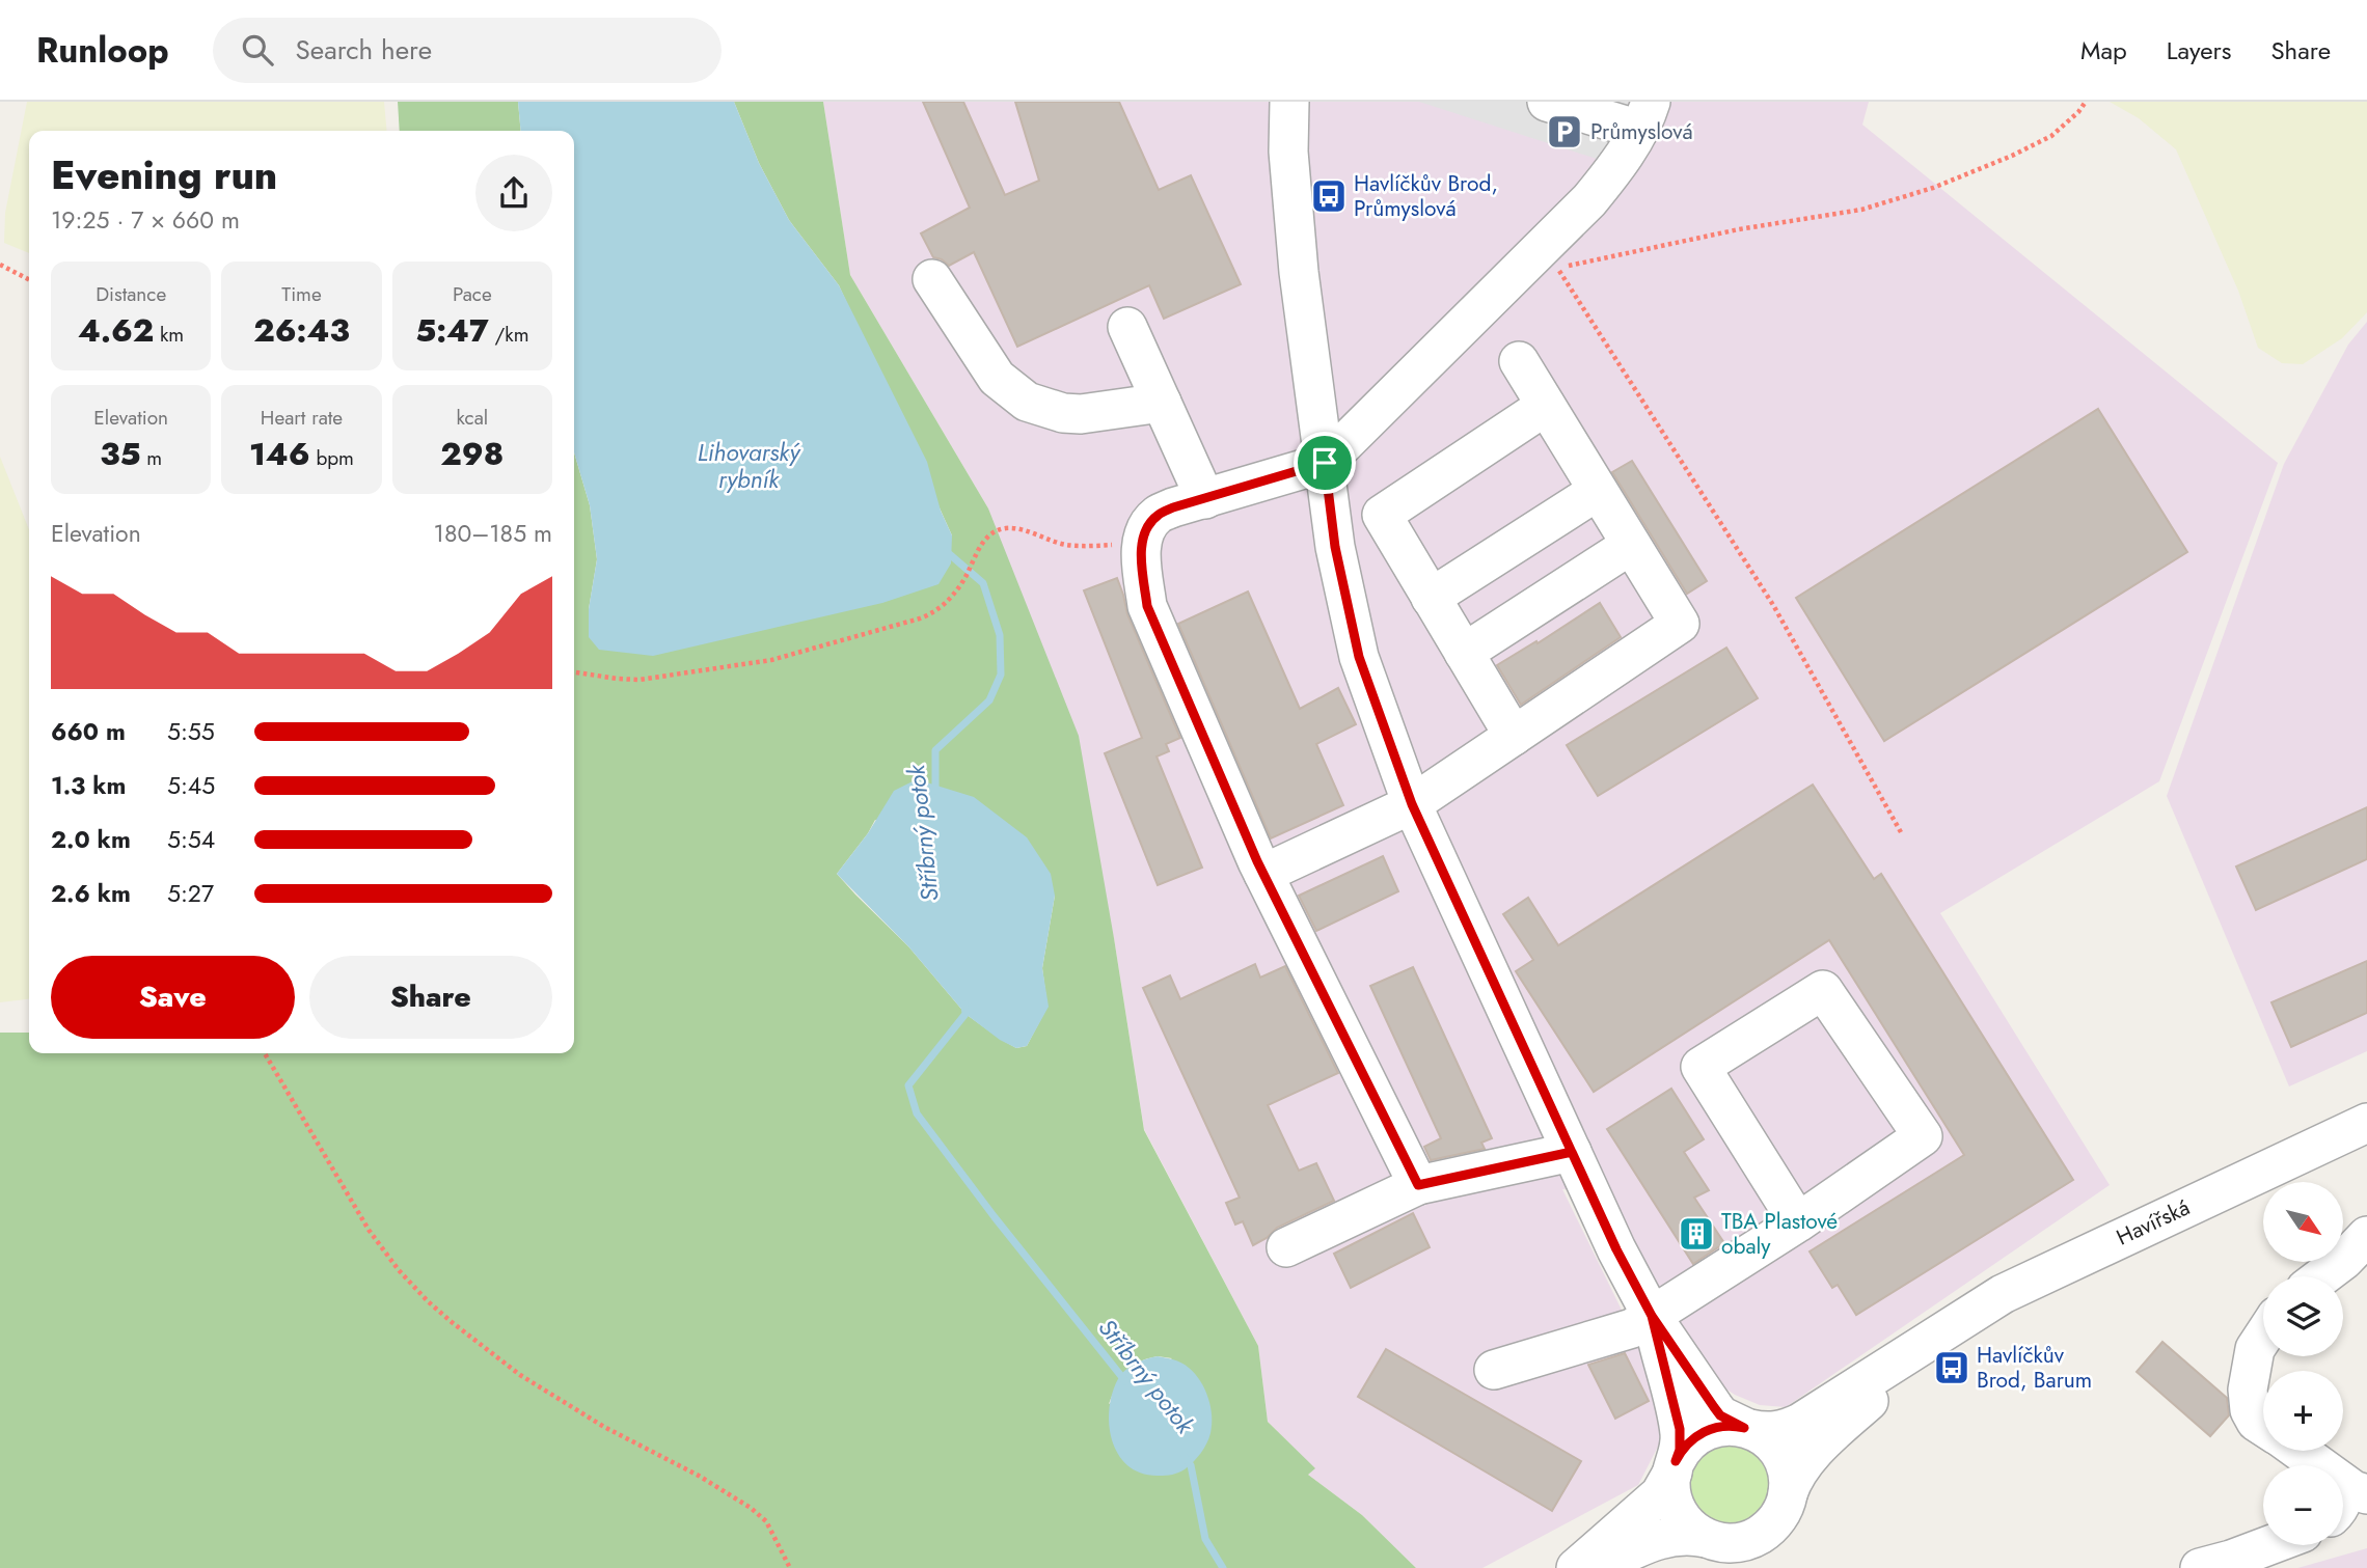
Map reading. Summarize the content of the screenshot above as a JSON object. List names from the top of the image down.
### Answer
{
  "streets": {
    "street": ["Havířská"]
  },
  "water": ["Lihovarský rybník", "Stříbrný potok"],
  "places": {
    "parking": ["Průmyslová"],
    "bus stop": ["Havlíčkův Brod, Průmyslová", "Havlíčkův Brod, Barum"],
    "building": ["TBA Plastové obaly"]
  },
  "north": "bottom right",
  "page": {
    "header": "Runloop",
    "search": "Search here",
    "nav": ["Map", "Layers", "Share"],
    "heading": ["Evening run", "19:25 · 7 × 660 m"],
    "stats": [
      ["Distance", "4.62 km"],
      ["Time", "26:43"],
      ["Pace", "5:47 /km"],
      ["Elevation", "35 m"],
      ["Heart rate", "146 bpm"],
      ["kcal", "298"]
    ],
    "chart": ["Elevation", "180–185 m"],
    "list": [
      {
        "name": "660 m",
        "note": "5:55"
      },
      {
        "name": "1.3 km",
        "note": "5:45"
      },
      {
        "name": "2.0 km",
        "note": "5:54"
      },
      {
        "name": "2.6 km",
        "note": "5:27"
      }
    ],
    "buttons": ["Save", "Share"],
    "map_buttons": ["+", "−"]
  }
}
